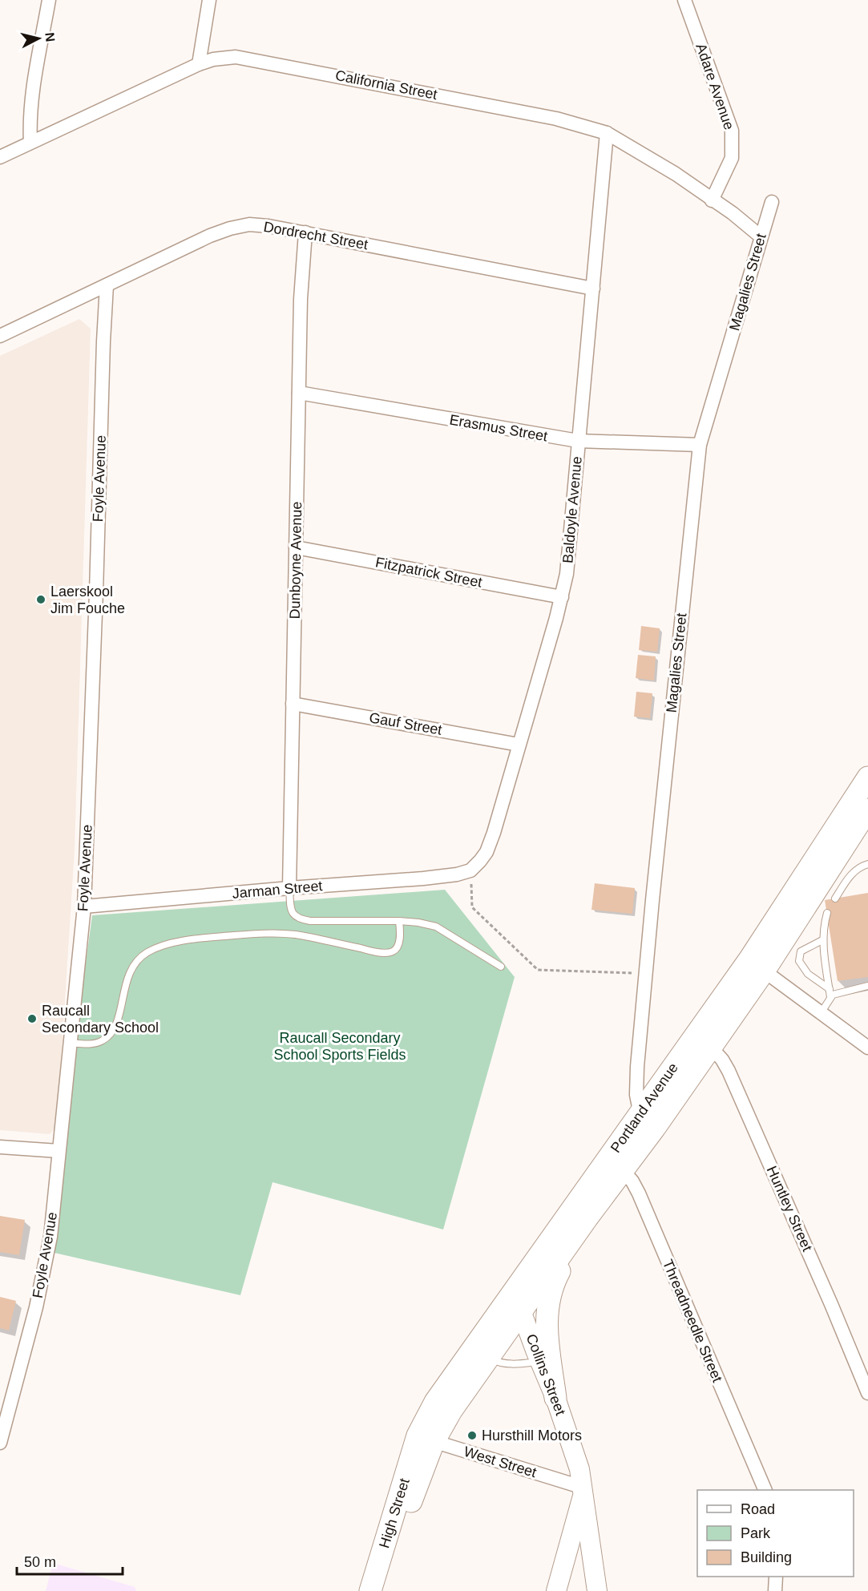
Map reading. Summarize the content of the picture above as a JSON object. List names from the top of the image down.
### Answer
{
  "streets": {
    "main road": ["Portland Avenue", "High Street"],
    "street": [
      "California Street",
      "Adare Avenue",
      "Dordrecht Street",
      "Magalies Street",
      "Erasmus Street",
      "Foyle Avenue",
      "Baldoyle Avenue",
      "Dunboyne Avenue",
      "Fitzpatrick Street",
      "Gauf Street",
      "Jarman Street",
      "Huntley Street",
      "Threadneedle Street",
      "Collins Street",
      "West Street"
    ]
  },
  "crossings": [
    ["California Street", "Adare Avenue"],
    ["California Street", "Magalies Street"],
    ["California Street", "Baldoyle Avenue"],
    ["Dordrecht Street", "Foyle Avenue"],
    ["Dordrecht Street", "Baldoyle Avenue"],
    ["Dordrecht Street", "Dunboyne Avenue"],
    ["Magalies Street", "Erasmus Street"],
    ["Magalies Street", "Portland Avenue"],
    ["Erasmus Street", "Baldoyle Avenue"],
    ["Erasmus Street", "Dunboyne Avenue"],
    ["Foyle Avenue", "Jarman Street"],
    ["Baldoyle Avenue", "Fitzpatrick Street"],
    ["Baldoyle Avenue", "Gauf Street"],
    ["Baldoyle Avenue", "Jarman Street"],
    ["Dunboyne Avenue", "Fitzpatrick Street"],
    ["Dunboyne Avenue", "Gauf Street"],
    ["Dunboyne Avenue", "Jarman Street"],
    ["Portland Avenue", "Huntley Street"],
    ["Portland Avenue", "Threadneedle Street"],
    ["Portland Avenue", "Collins Street"],
    ["Portland Avenue", "West Street"],
    ["Portland Avenue", "High Street"],
    ["Collins Street", "West Street"],
    ["West Street", "High Street"]
  ],
  "parks": ["Raucall Secondary School Sports Fields"],
  "places": ["Laerskool Jim Fouche", "Raucall Secondary School", "Hursthill Motors"],
  "legend": ["Road", "Park", "Building"],
  "scale_bar": "50 m",
  "north": "right"
}
